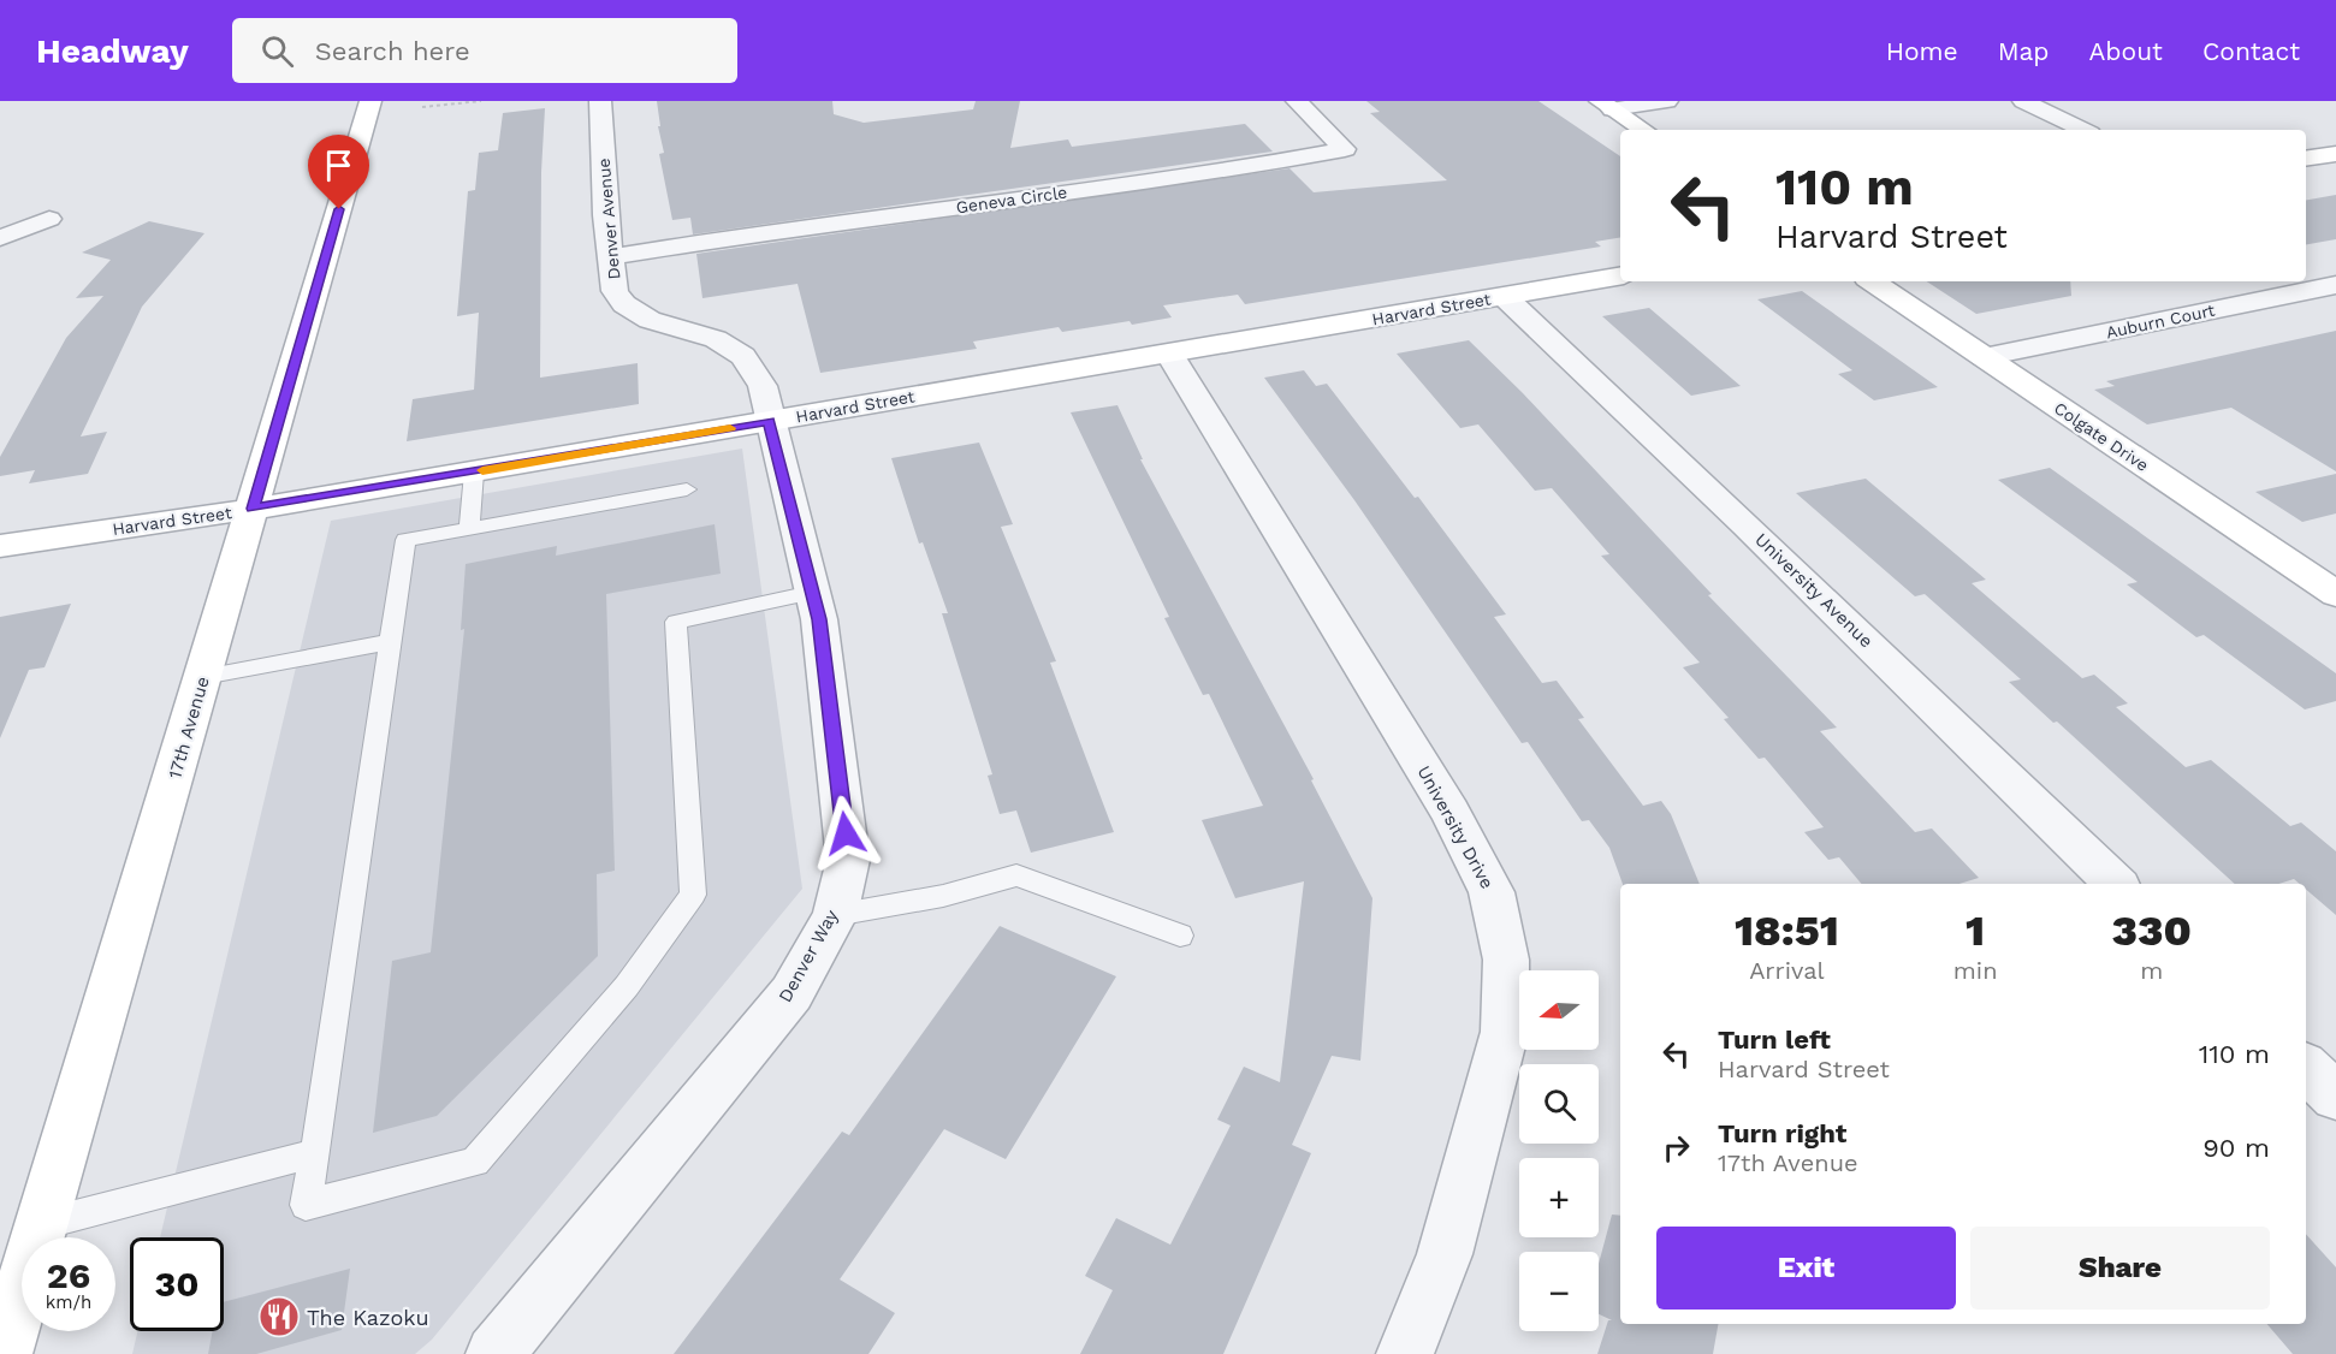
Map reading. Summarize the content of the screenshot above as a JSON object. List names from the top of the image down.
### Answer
{
  "streets": {
    "street": [
      "Geneva Circle",
      "Denver Avenue",
      "Harvard Street",
      "Auburn Court",
      "Colgate Drive",
      "University Avenue",
      "17th Avenue",
      "University Drive",
      "Denver Way"
    ]
  },
  "crossings": [
    ["Geneva Circle", "Denver Avenue"],
    ["Denver Avenue", "Harvard Street"],
    ["Denver Avenue", "Denver Way"],
    ["Harvard Street", "University Avenue"],
    ["Harvard Street", "17th Avenue"],
    ["Harvard Street", "University Drive"],
    ["Harvard Street", "Denver Way"],
    ["Auburn Court", "Colgate Drive"]
  ],
  "places": {
    "restaurant": ["The Kazoku"]
  },
  "north": "left",
  "page": {
    "header": "Headway",
    "search": "Search here",
    "nav": [
      "Home",
      "Map",
      "About",
      "Contact"
    ],
    "turn": ["110 m", "Harvard Street"],
    "eta": [
      "18:51",
      "Arrival",
      "1",
      "min",
      "330",
      "m"
    ],
    "map_buttons": ["+", "−"],
    "list": [
      {
        "name": "Turn left",
        "note": "Harvard Street",
        "value": "110 m"
      },
      {
        "name": "Turn right",
        "note": "17th Avenue",
        "value": "90 m"
      }
    ],
    "buttons": ["Exit", "Share"],
    "speed": "26 km/h",
    "limit": "30"
  }
}
